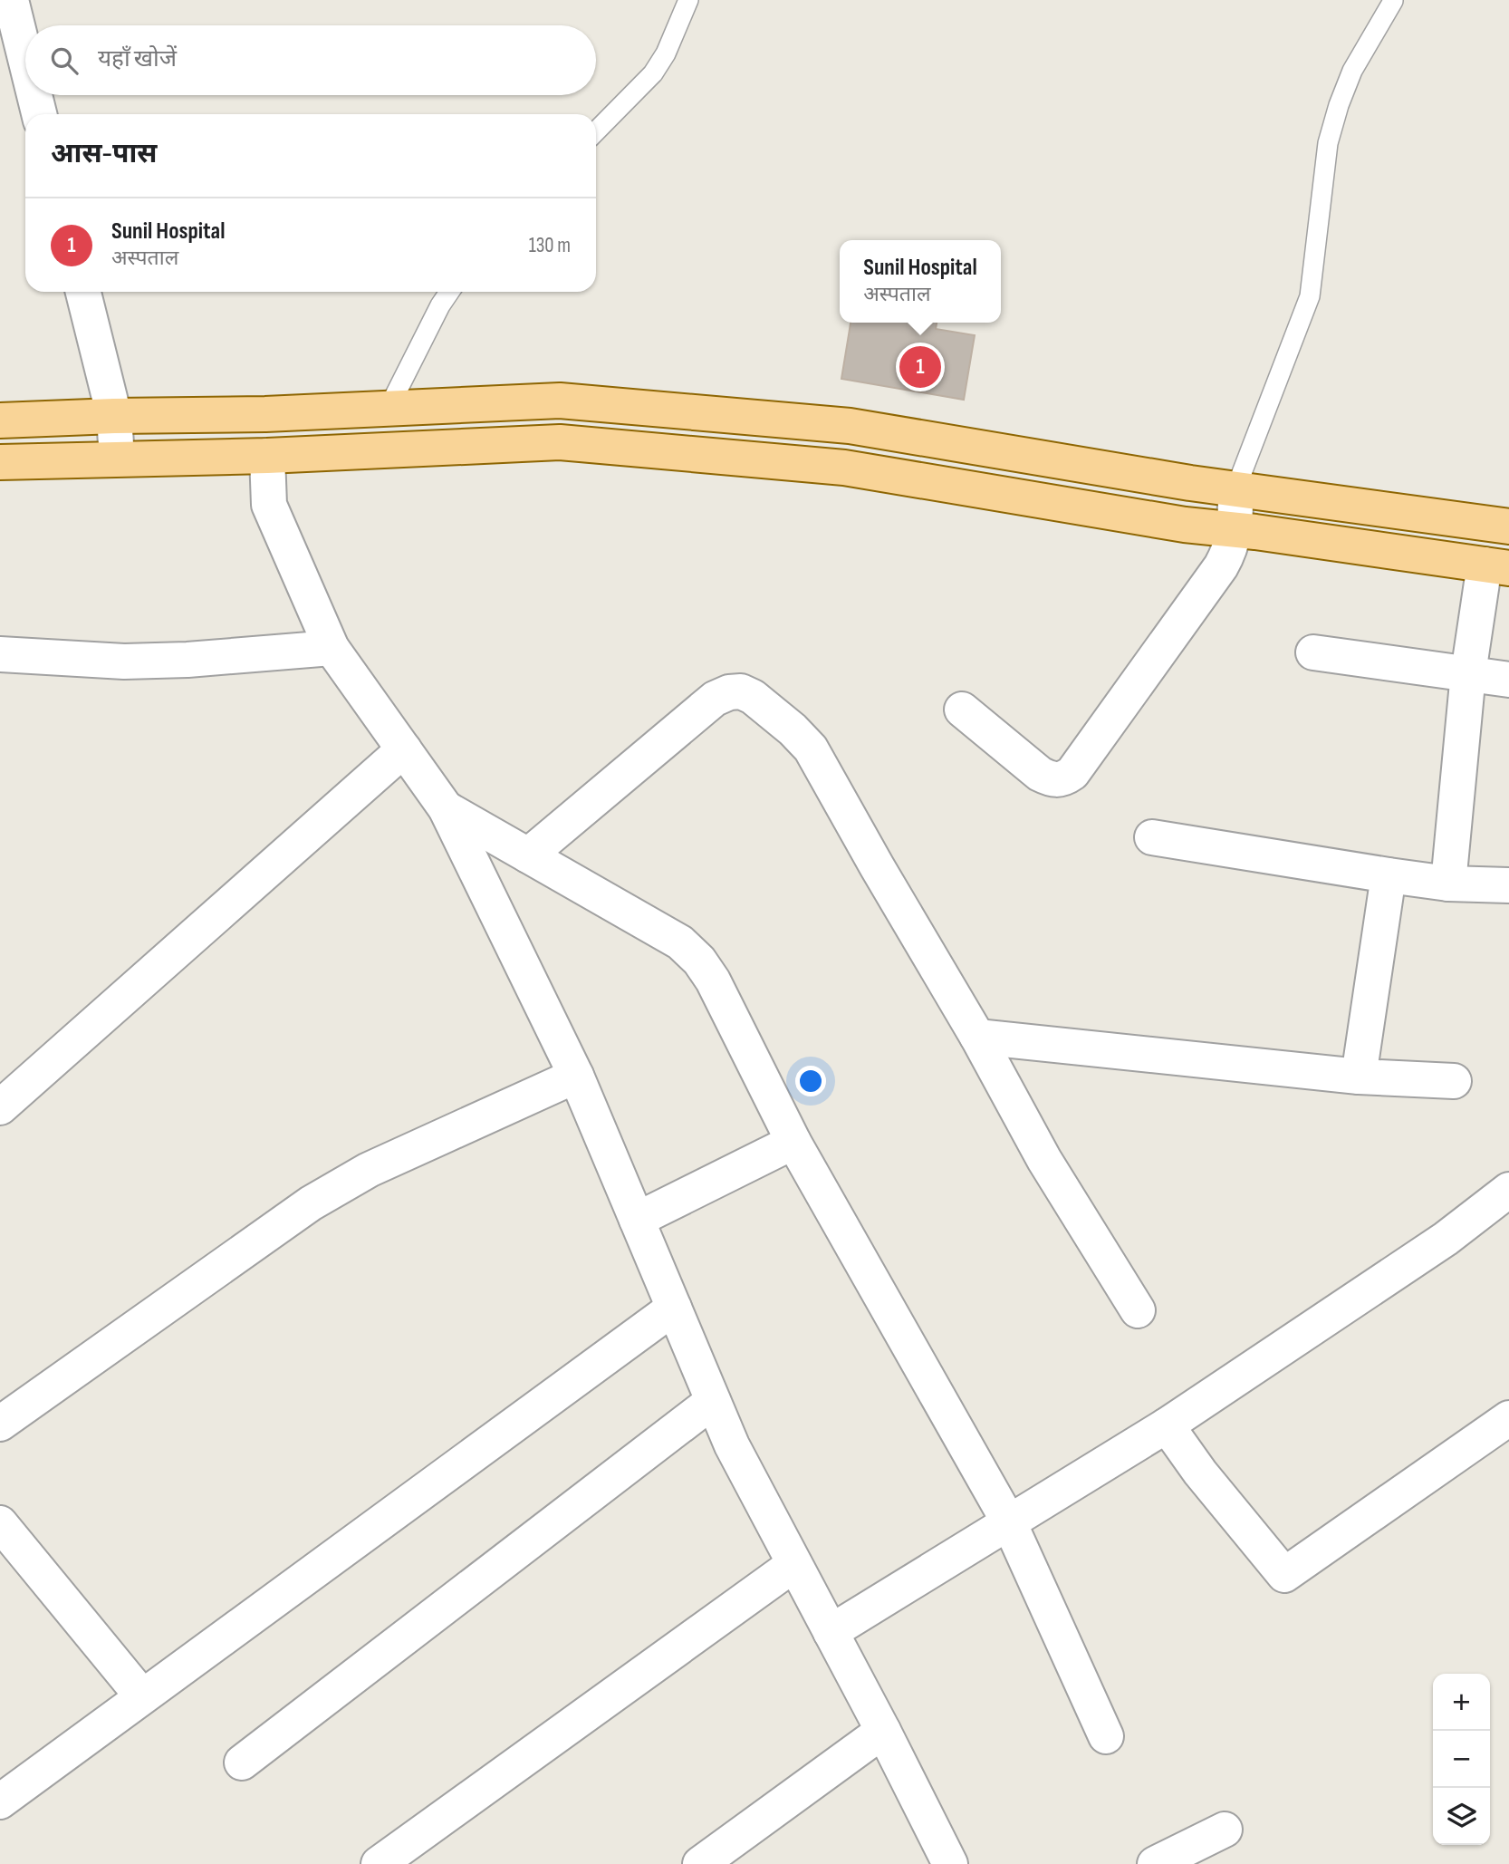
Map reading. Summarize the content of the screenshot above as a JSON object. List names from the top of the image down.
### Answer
{
  "page": {
    "search": "यहाँ खोजें",
    "heading": "आस-पास",
    "list": [
      {
        "mark": "1",
        "name": "Sunil Hospital",
        "note": "अस्पताल",
        "value": "130 m"
      }
    ],
    "popup": ["Sunil Hospital", "अस्पताल"],
    "pins": "1",
    "map_buttons": ["+", "−"]
  }
}
